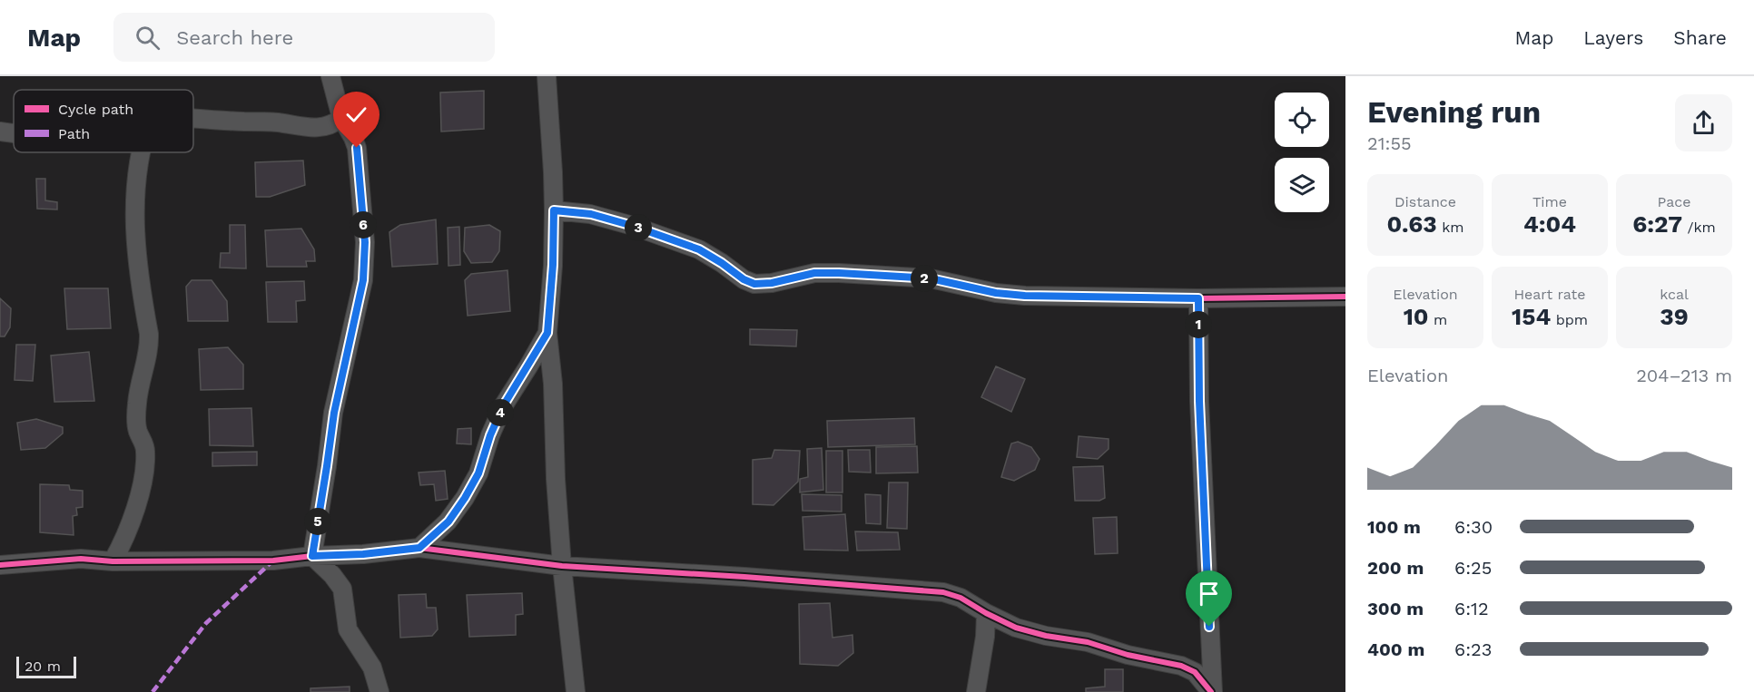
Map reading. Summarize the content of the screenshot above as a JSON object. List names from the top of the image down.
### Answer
{
  "legend": ["Cycle path", "Path"],
  "scale_bar": "20 m",
  "page": {
    "header": "Map",
    "search": "Search here",
    "nav": ["Map", "Layers", "Share"],
    "heading": ["Evening run", "21:55"],
    "stats": [
      ["Distance", "0.63 km"],
      ["Time", "4:04"],
      ["Pace", "6:27 /km"],
      ["Elevation", "10 m"],
      ["Heart rate", "154 bpm"],
      ["kcal", "39"]
    ],
    "pins": [
      "6",
      "3",
      "2",
      "1",
      "4",
      "5"
    ],
    "chart": ["Elevation", "204–213 m"],
    "list": [
      {
        "name": "100 m",
        "note": "6:30"
      },
      {
        "name": "200 m",
        "note": "6:25"
      },
      {
        "name": "300 m",
        "note": "6:12"
      },
      {
        "name": "400 m",
        "note": "6:23"
      }
    ],
    "scale": "20 m"
  }
}
